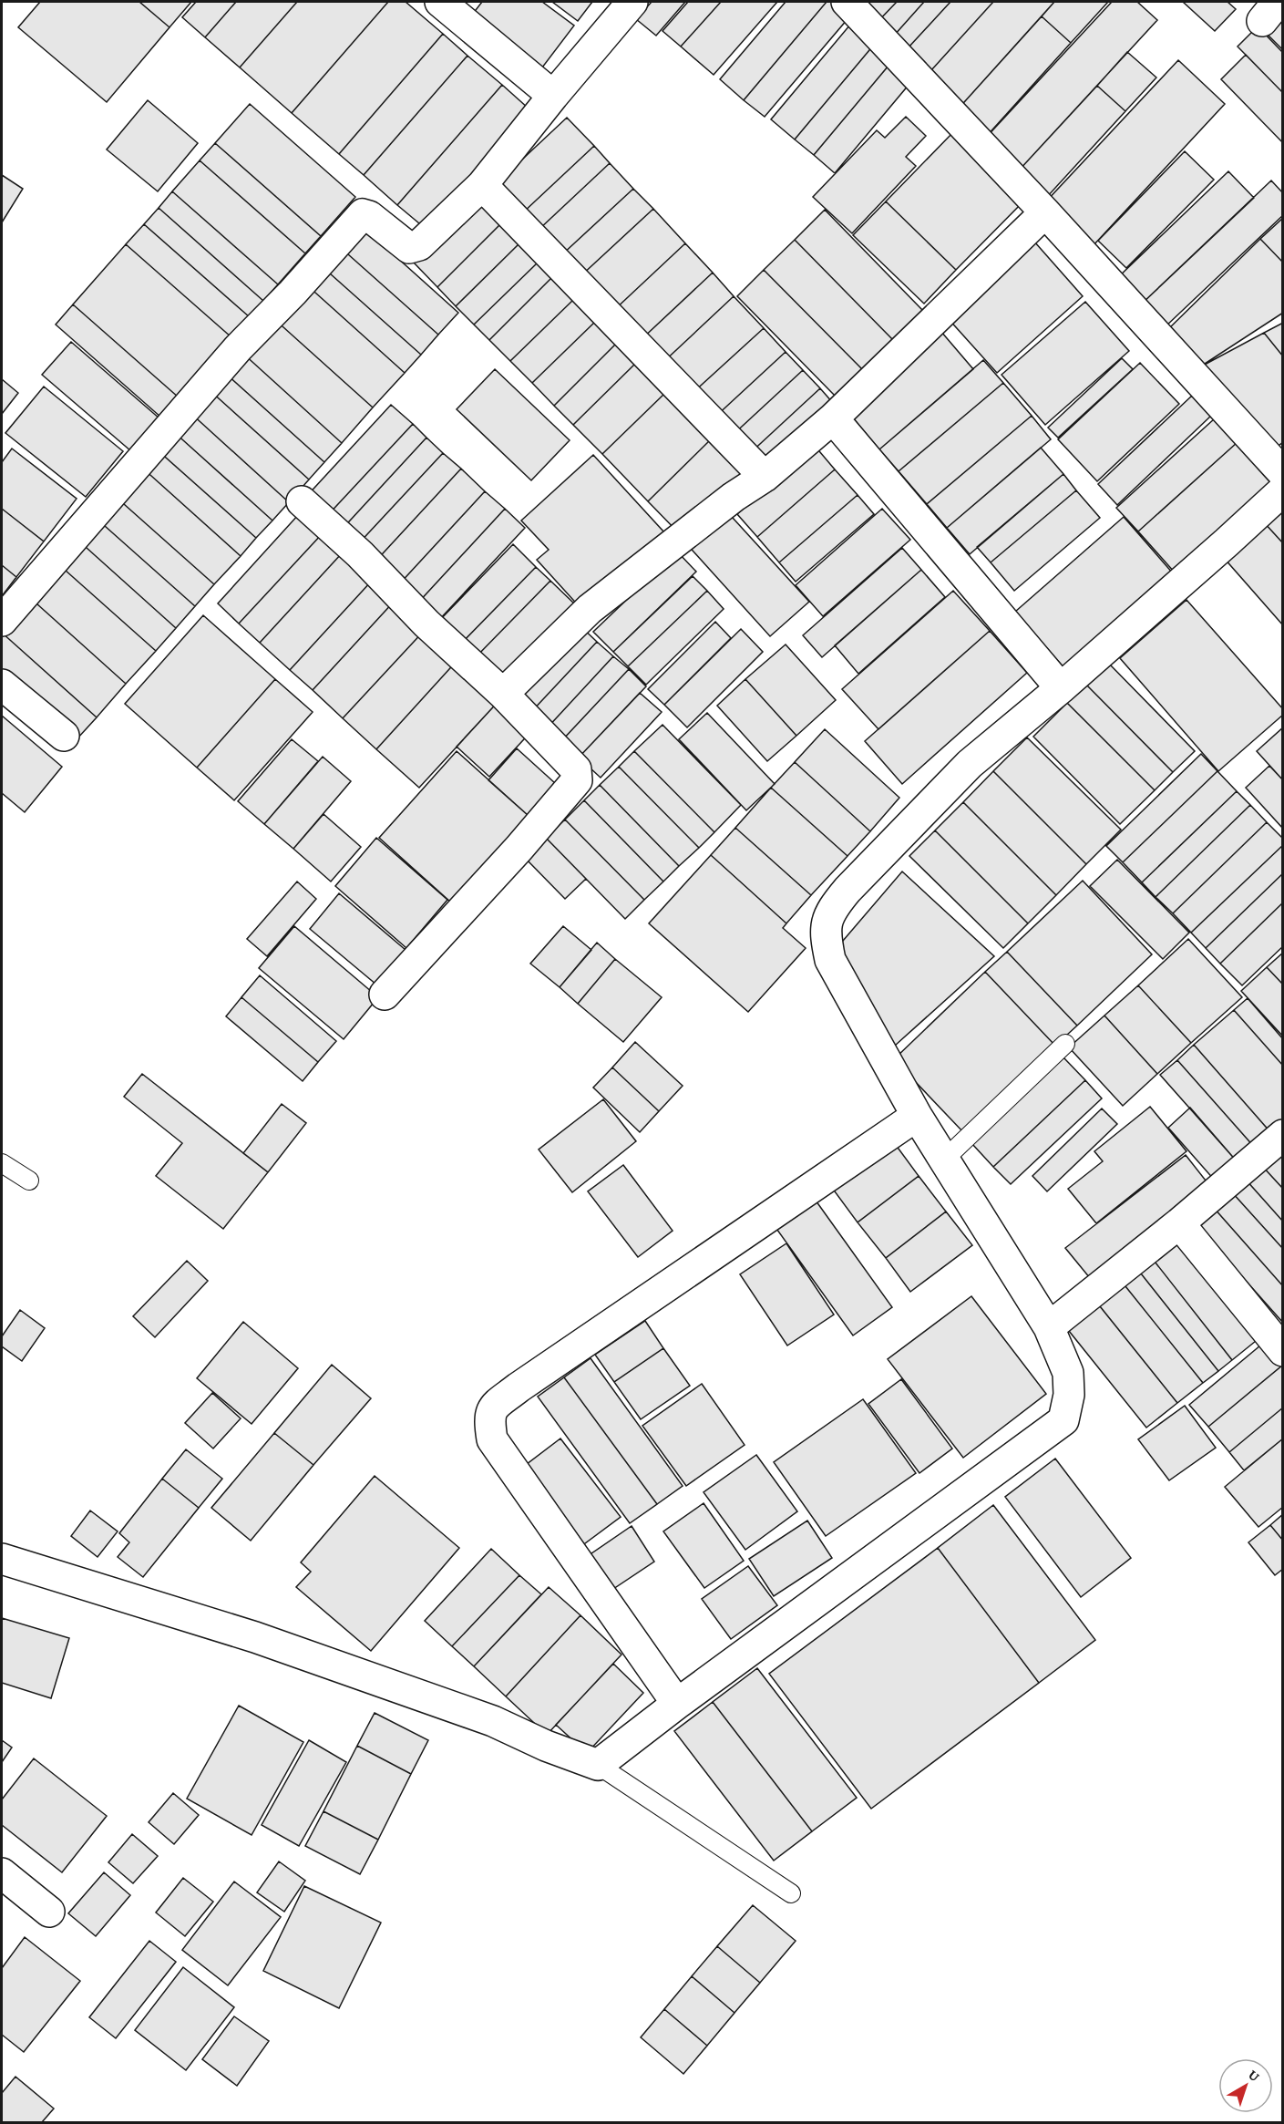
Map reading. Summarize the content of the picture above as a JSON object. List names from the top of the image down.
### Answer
{
  "north": "top right"
}
